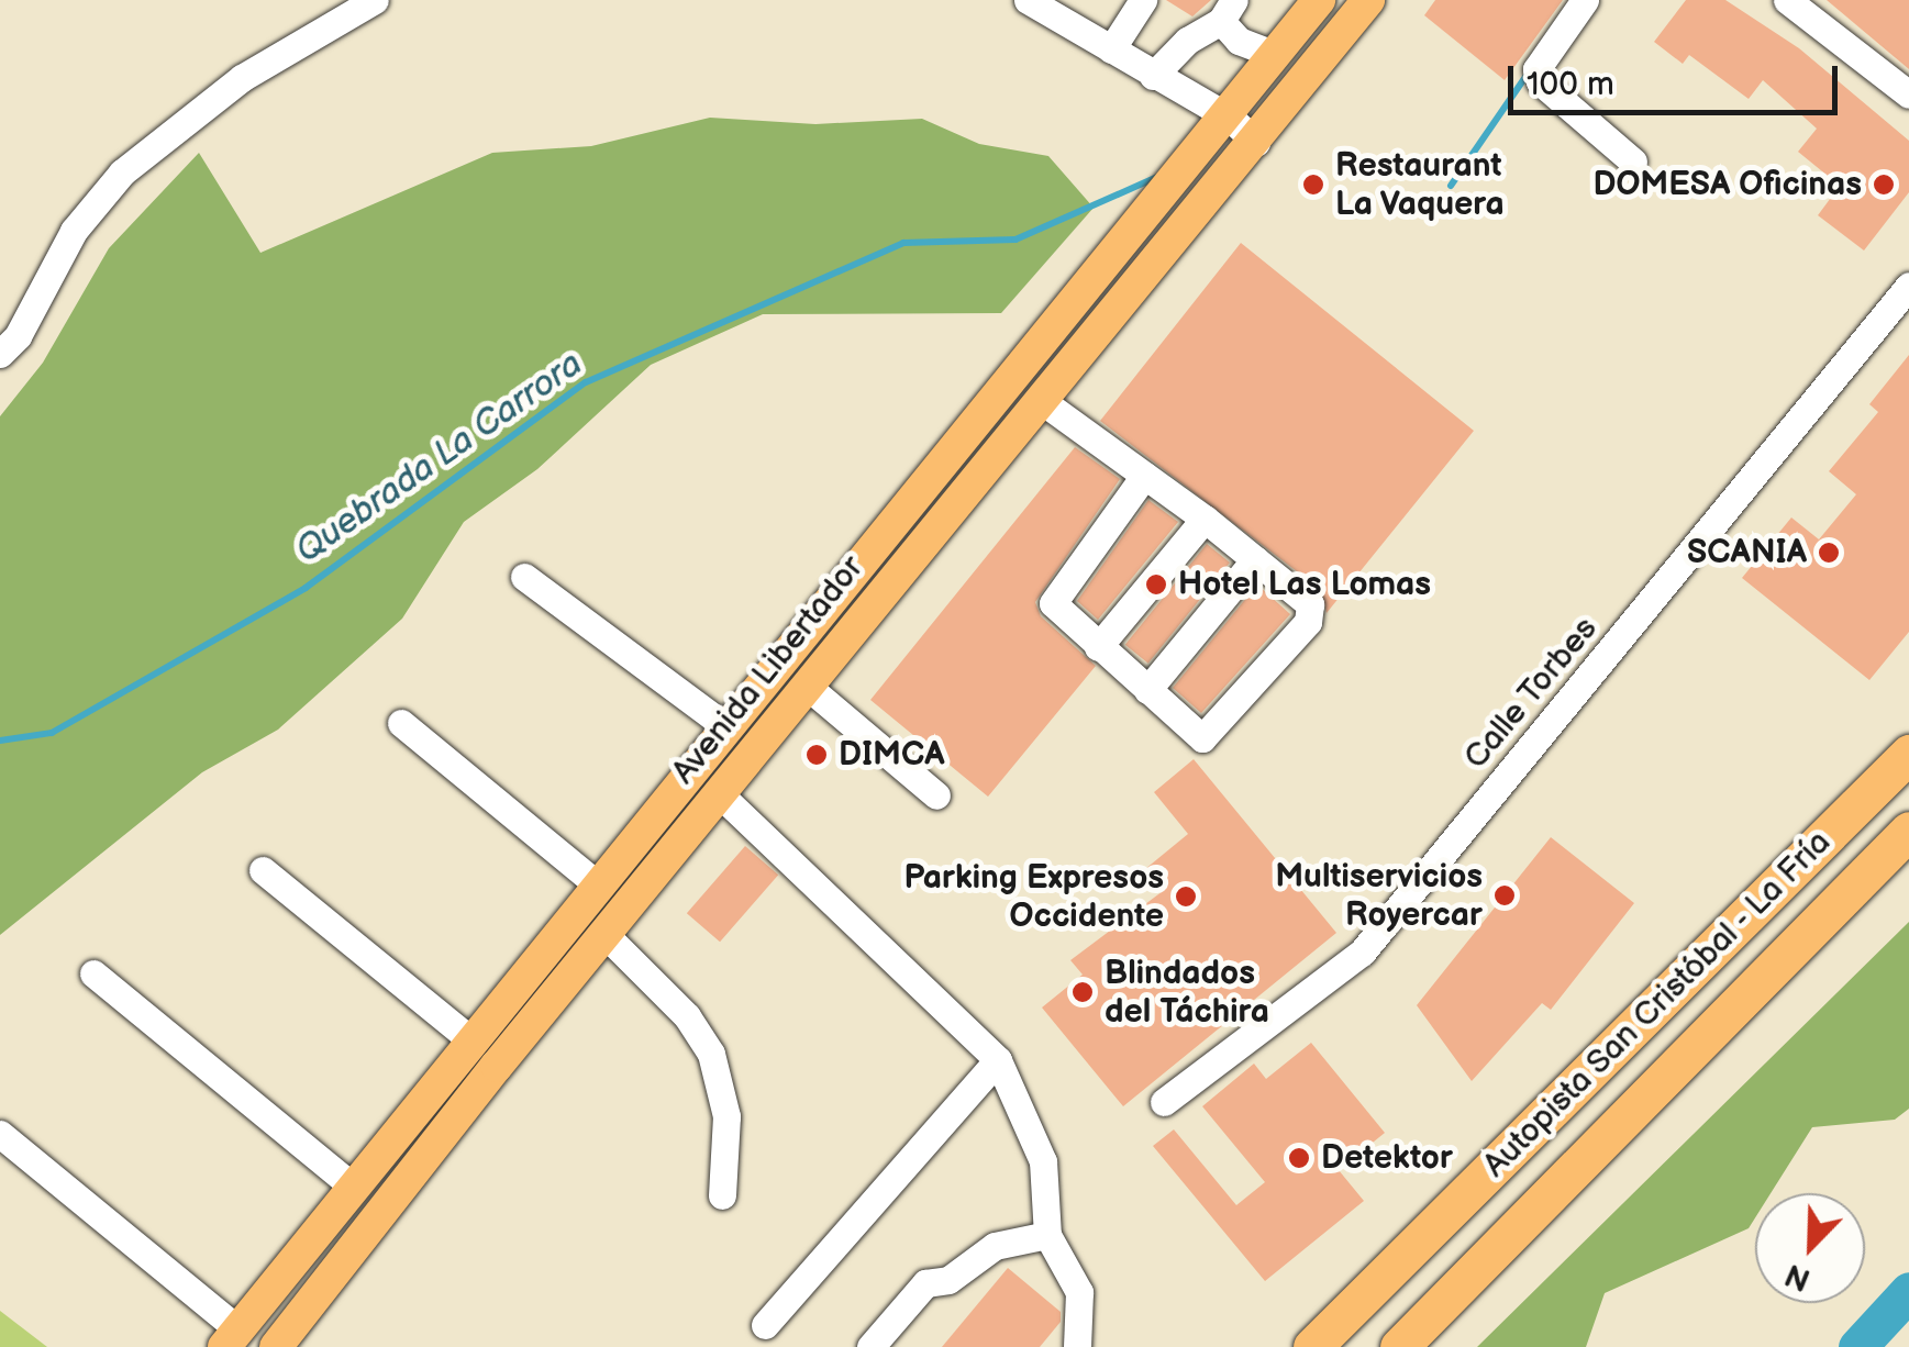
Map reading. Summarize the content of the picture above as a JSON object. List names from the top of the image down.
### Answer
{
  "streets": {
    "highway": ["Autopista San Cristóbal - La Fría"],
    "main road": ["Avenida Libertador"],
    "street": ["Calle Torbes"]
  },
  "water": ["Quebrada La Carrora"],
  "places": [
    "Restaurant La Vaquera",
    "DOMESA Oficinas",
    "SCANIA",
    "Hotel Las Lomas",
    "DIMCA",
    "Multiservicios Royercar",
    "Parking Expresos Occidente",
    "Blindados del Táchira",
    "Detektor"
  ],
  "scale_bar": "100 m",
  "north": "bottom left"
}
